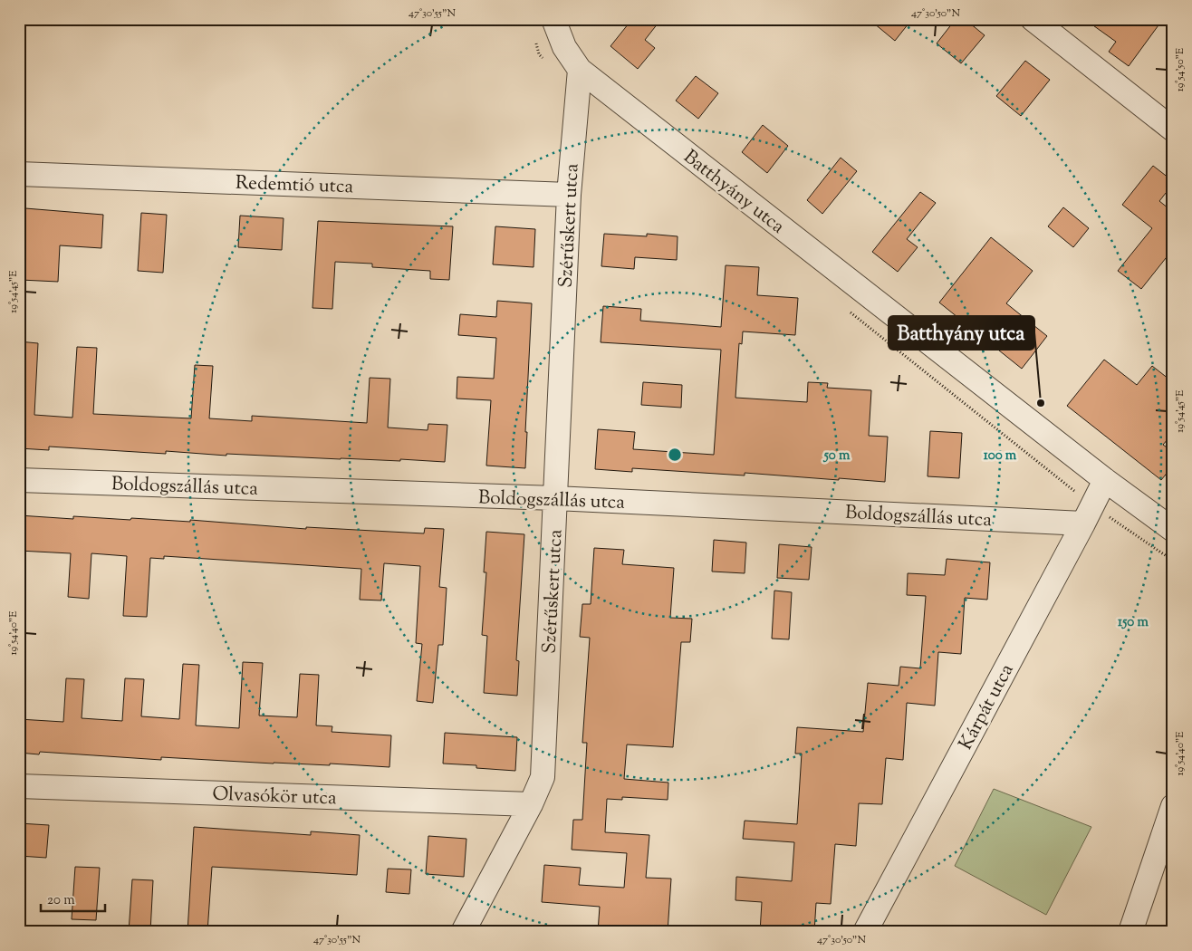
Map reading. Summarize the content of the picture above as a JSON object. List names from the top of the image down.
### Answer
{
  "streets": {
    "street": [
      "Redemtió utca",
      "Batthyány utca",
      "Szérűskert utca",
      "Boldogszállás utca",
      "Kárpát utca",
      "Olvasókör utca"
    ]
  },
  "crossings": [
    ["Redemtió utca", "Szérűskert utca"],
    ["Batthyány utca", "Szérűskert utca"],
    ["Batthyány utca", "Kárpát utca"],
    ["Szérűskert utca", "Boldogszállás utca"],
    ["Szérűskert utca", "Olvasókör utca"],
    ["Boldogszállás utca", "Kárpát utca"]
  ],
  "places": ["Batthyány utca"],
  "scale_bar": "20 m",
  "coordinates": [
    "47°30'55\"N",
    "47°30'50\"N",
    "19°54'50\"E",
    "19°54'45\"E",
    "19°54'40\"E"
  ],
  "rings": ["50 m", "100 m", "150 m"]
}
